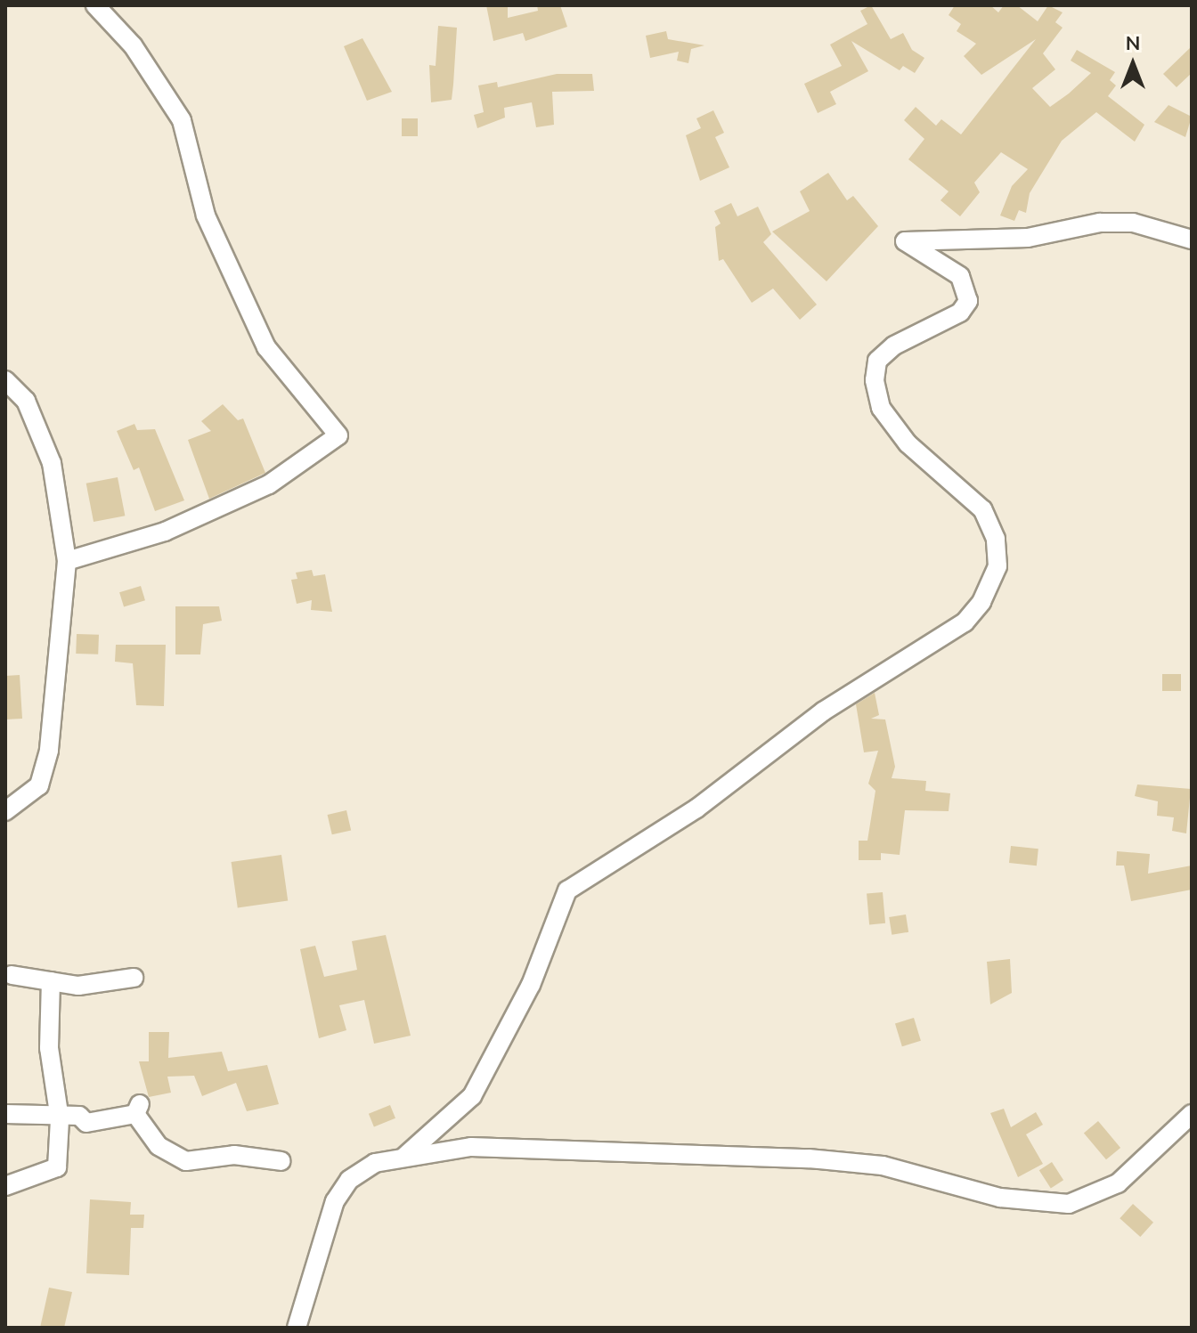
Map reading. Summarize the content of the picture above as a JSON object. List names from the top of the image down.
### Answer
{
  "north": "top"
}
